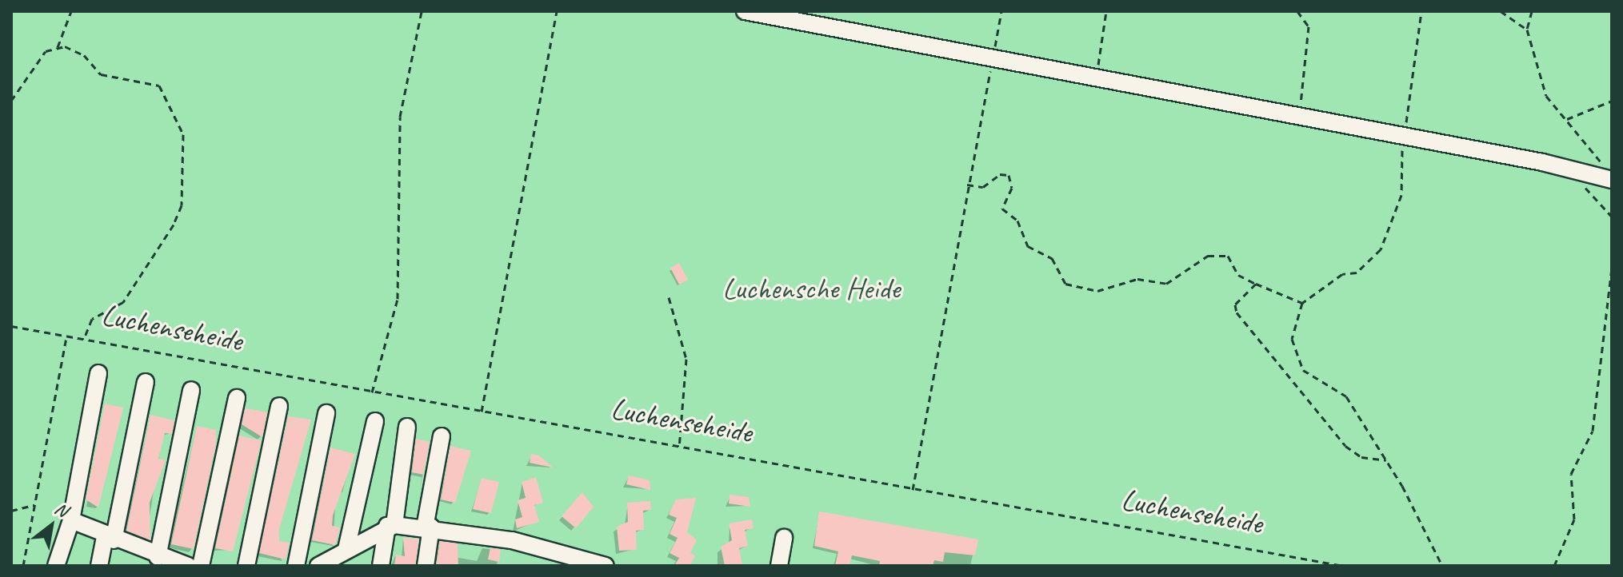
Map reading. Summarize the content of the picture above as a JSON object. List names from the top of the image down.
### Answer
{
  "streets": {
    "path": ["Luchenseheide"]
  },
  "parks": ["Luchensche Heide"],
  "north": "top right"
}
